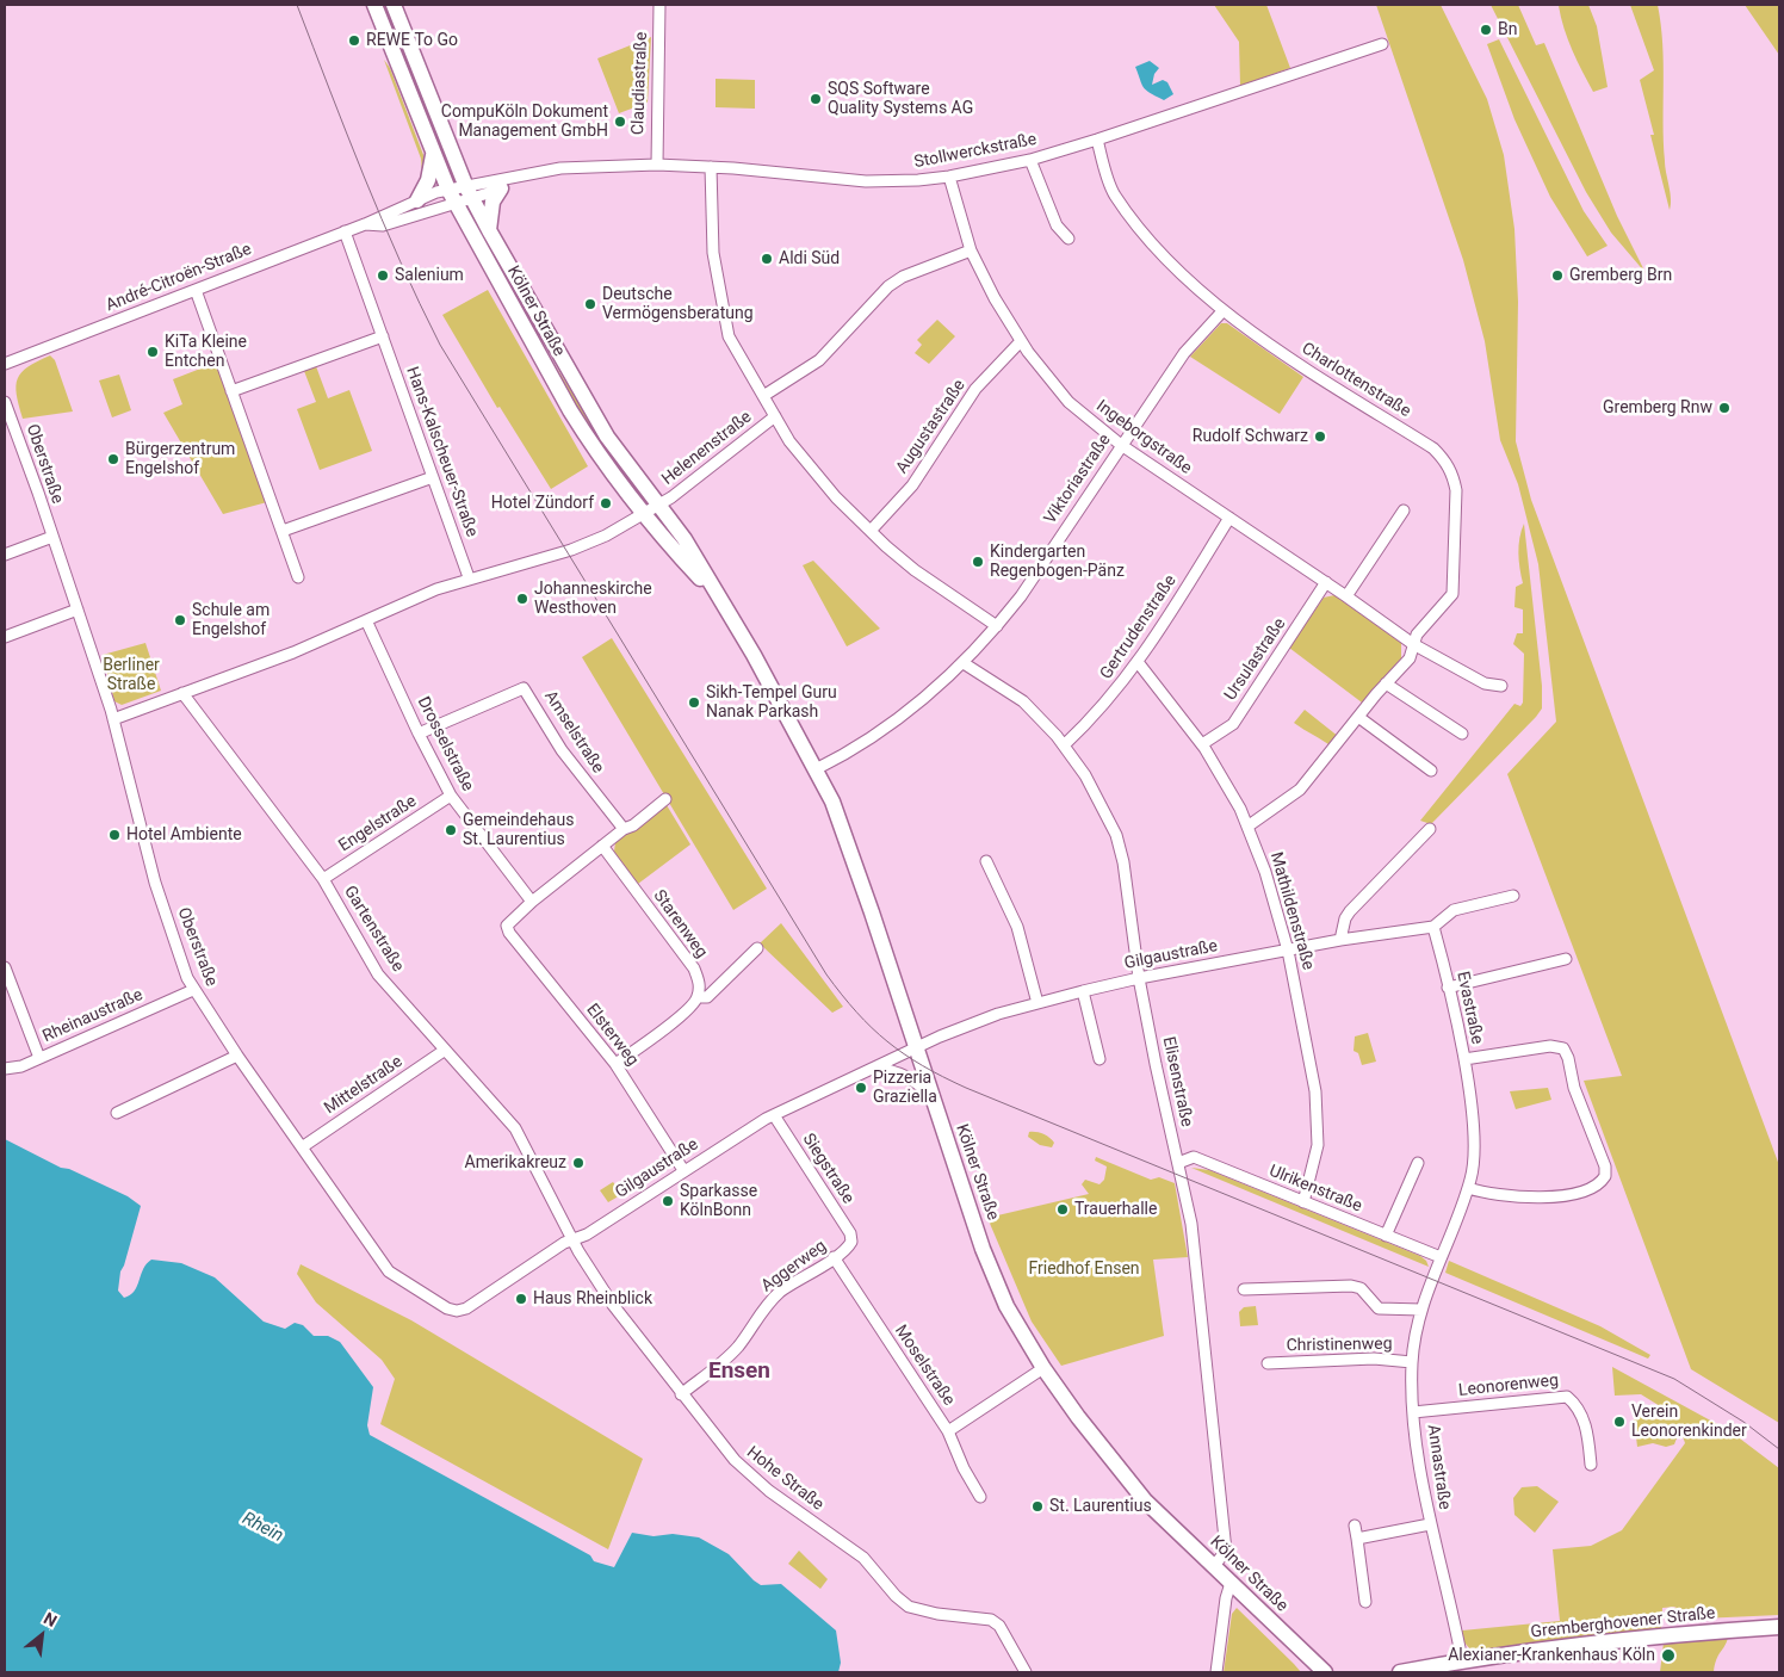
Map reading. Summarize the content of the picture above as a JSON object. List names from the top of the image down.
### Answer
{
  "streets": {
    "main road": ["Kölner Straße", "Gremberghovener Straße"],
    "street": [
      "Claudiastraße",
      "Stollwerckstraße",
      "André-Citroën-Straße",
      "Charlottenstraße",
      "Augustastraße",
      "Ingeborgstraße",
      "Helenenstraße",
      "Hans-Kalscheuer-Straße",
      "Oberstraße",
      "Viktoriastraße",
      "Gertrudenstraße",
      "Ursulastraße",
      "Amselstraße",
      "Drosselstraße",
      "Engelstraße",
      "Mathildenstraße",
      "Starenweg",
      "Gartenstraße",
      "Gilgaustraße",
      "Evastraße",
      "Rheinaustraße",
      "Elsterweg",
      "Elisenstraße",
      "Mittelstraße",
      "Siegstraße",
      "Ulrikenstraße",
      "Aggerweg",
      "Christinenweg",
      "Moselstraße",
      "Leonorenweg",
      "Annastraße",
      "Hohe Straße"
    ]
  },
  "crossings": [
    ["Claudiastraße", "Stollwerckstraße"],
    ["Stollwerckstraße", "André-Citroën-Straße"],
    ["Stollwerckstraße", "Kölner Straße"],
    ["Stollwerckstraße", "Charlottenstraße"],
    ["Stollwerckstraße", "Ingeborgstraße"],
    ["André-Citroën-Straße", "Kölner Straße"],
    ["André-Citroën-Straße", "Hans-Kalscheuer-Straße"],
    ["Kölner Straße", "Helenenstraße"],
    ["Kölner Straße", "Viktoriastraße"],
    ["Kölner Straße", "Gilgaustraße"],
    ["Kölner Straße", "Elisenstraße"],
    ["Charlottenstraße", "Ingeborgstraße"],
    ["Charlottenstraße", "Viktoriastraße"],
    ["Charlottenstraße", "Mathildenstraße"],
    ["Augustastraße", "Ingeborgstraße"],
    ["Ingeborgstraße", "Viktoriastraße"],
    ["Ingeborgstraße", "Gertrudenstraße"],
    ["Ingeborgstraße", "Ursulastraße"],
    ["Oberstraße", "Gilgaustraße"],
    ["Oberstraße", "Rheinaustraße"],
    ["Oberstraße", "Mittelstraße"],
    ["Viktoriastraße", "Elisenstraße"],
    ["Gertrudenstraße", "Mathildenstraße"],
    ["Gertrudenstraße", "Elisenstraße"],
    ["Ursulastraße", "Mathildenstraße"],
    ["Amselstraße", "Drosselstraße"],
    ["Drosselstraße", "Engelstraße"],
    ["Drosselstraße", "Elsterweg"],
    ["Engelstraße", "Gartenstraße"],
    ["Mathildenstraße", "Gilgaustraße"],
    ["Mathildenstraße", "Ulrikenstraße"],
    ["Gartenstraße", "Gilgaustraße"],
    ["Gartenstraße", "Mittelstraße"],
    ["Gartenstraße", "Hohe Straße"],
    ["Gilgaustraße", "Elsterweg"],
    ["Gilgaustraße", "Elisenstraße"],
    ["Gilgaustraße", "Siegstraße"],
    ["Gilgaustraße", "Hohe Straße"],
    ["Evastraße", "Ulrikenstraße"],
    ["Evastraße", "Annastraße"],
    ["Elisenstraße", "Ulrikenstraße"],
    ["Siegstraße", "Aggerweg"],
    ["Aggerweg", "Moselstraße"],
    ["Aggerweg", "Hohe Straße"],
    ["Christinenweg", "Annastraße"],
    ["Leonorenweg", "Annastraße"],
    ["Annastraße", "Gremberghovener Straße"]
  ],
  "districts": ["Ensen"],
  "water": ["Rhein"],
  "parks": ["Berliner Straße", "Friedhof Ensen"],
  "places": [
    "Bn",
    "REWE To Go",
    "SQS Software Quality Systems AG",
    "CompuKöln Dokument Management GmbH",
    "Aldi Süd",
    "Salenium",
    "Gremberg Brn",
    "Deutsche Vermögensberatung",
    "KiTa Kleine Entchen",
    "Gremberg Rnw",
    "Rudolf Schwarz",
    "Bürgerzentrum Engelshof",
    "Hotel Zündorf",
    "Kindergarten Regenbogen-Pänz",
    "Johanneskirche Westhoven",
    "Schule am Engelshof",
    "Sikh-Tempel Guru Nanak Parkash",
    "Gemeindehaus St. Laurentius",
    "Hotel Ambiente",
    "Pizzeria Graziella",
    "Amerikakreuz",
    "Sparkasse KölnBonn",
    "Trauerhalle",
    "Haus Rheinblick",
    "Verein Leonorenkinder",
    "St. Laurentius",
    "Alexianer-Krankenhaus Köln"
  ],
  "north": "top right"
}
